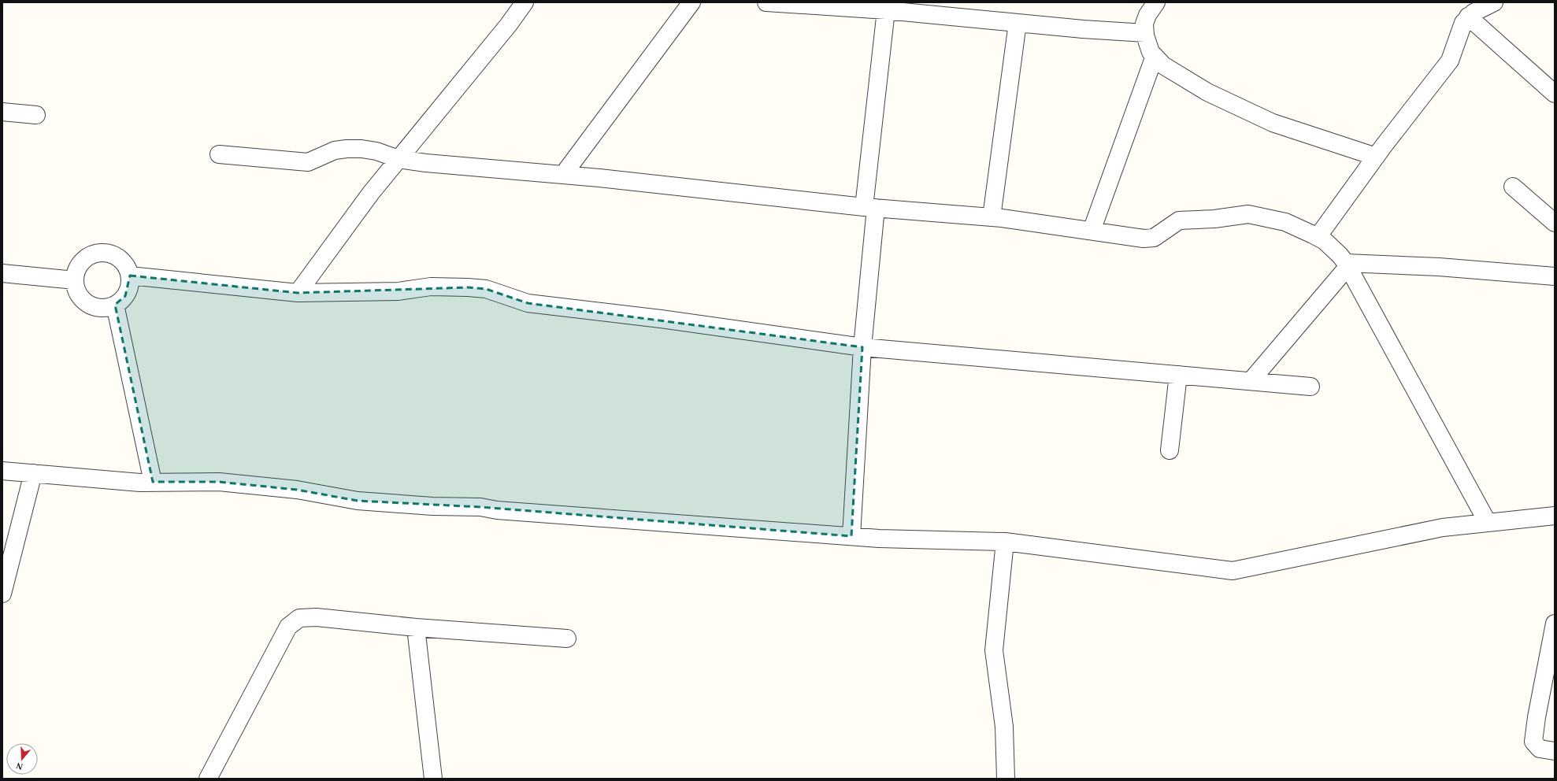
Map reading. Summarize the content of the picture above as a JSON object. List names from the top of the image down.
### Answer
{
  "north": "bottom"
}
